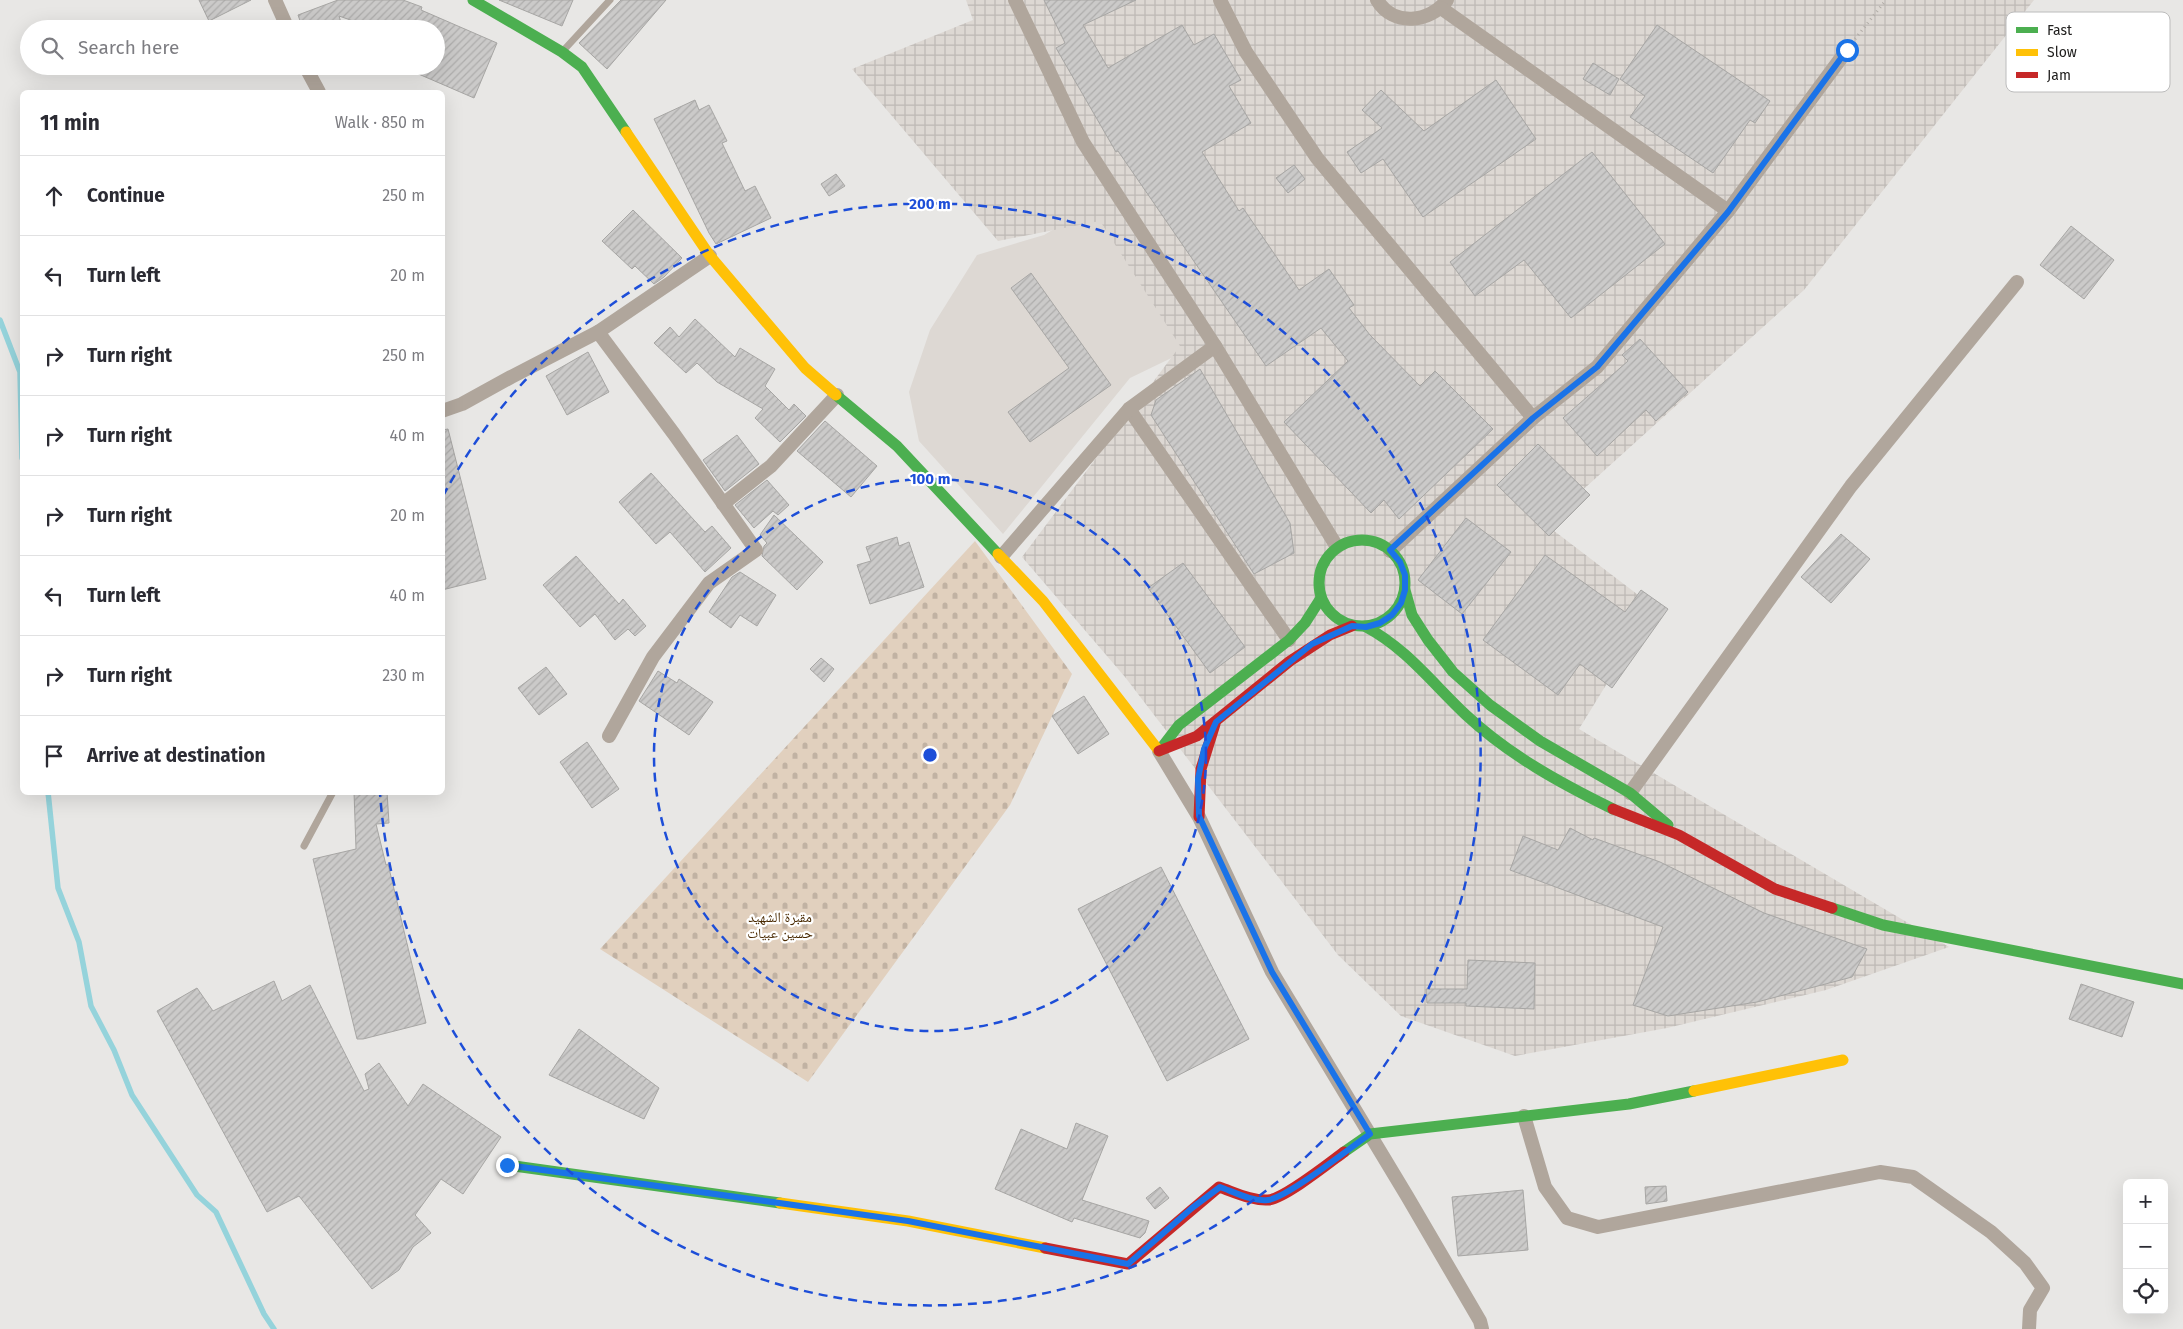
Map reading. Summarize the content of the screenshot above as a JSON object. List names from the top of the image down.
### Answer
{
  "parks": ["مقبرة الشهيد حسين عبيات"],
  "legend": ["Fast", "Slow", "Jam"],
  "page": {
    "search": "Search here",
    "heading": ["11 min", "Walk · 850 m"],
    "list": [
      ["Continue", "250 m"],
      ["Turn left", "20 m"],
      ["Turn right", "250 m"],
      ["Turn right", "40 m"],
      ["Turn right", "20 m"],
      ["Turn left", "40 m"],
      ["Turn right", "230 m"],
      "Arrive at destination"
    ],
    "map_buttons": ["+", "−"]
  },
  "rings": ["200 m", "100 m"]
}
